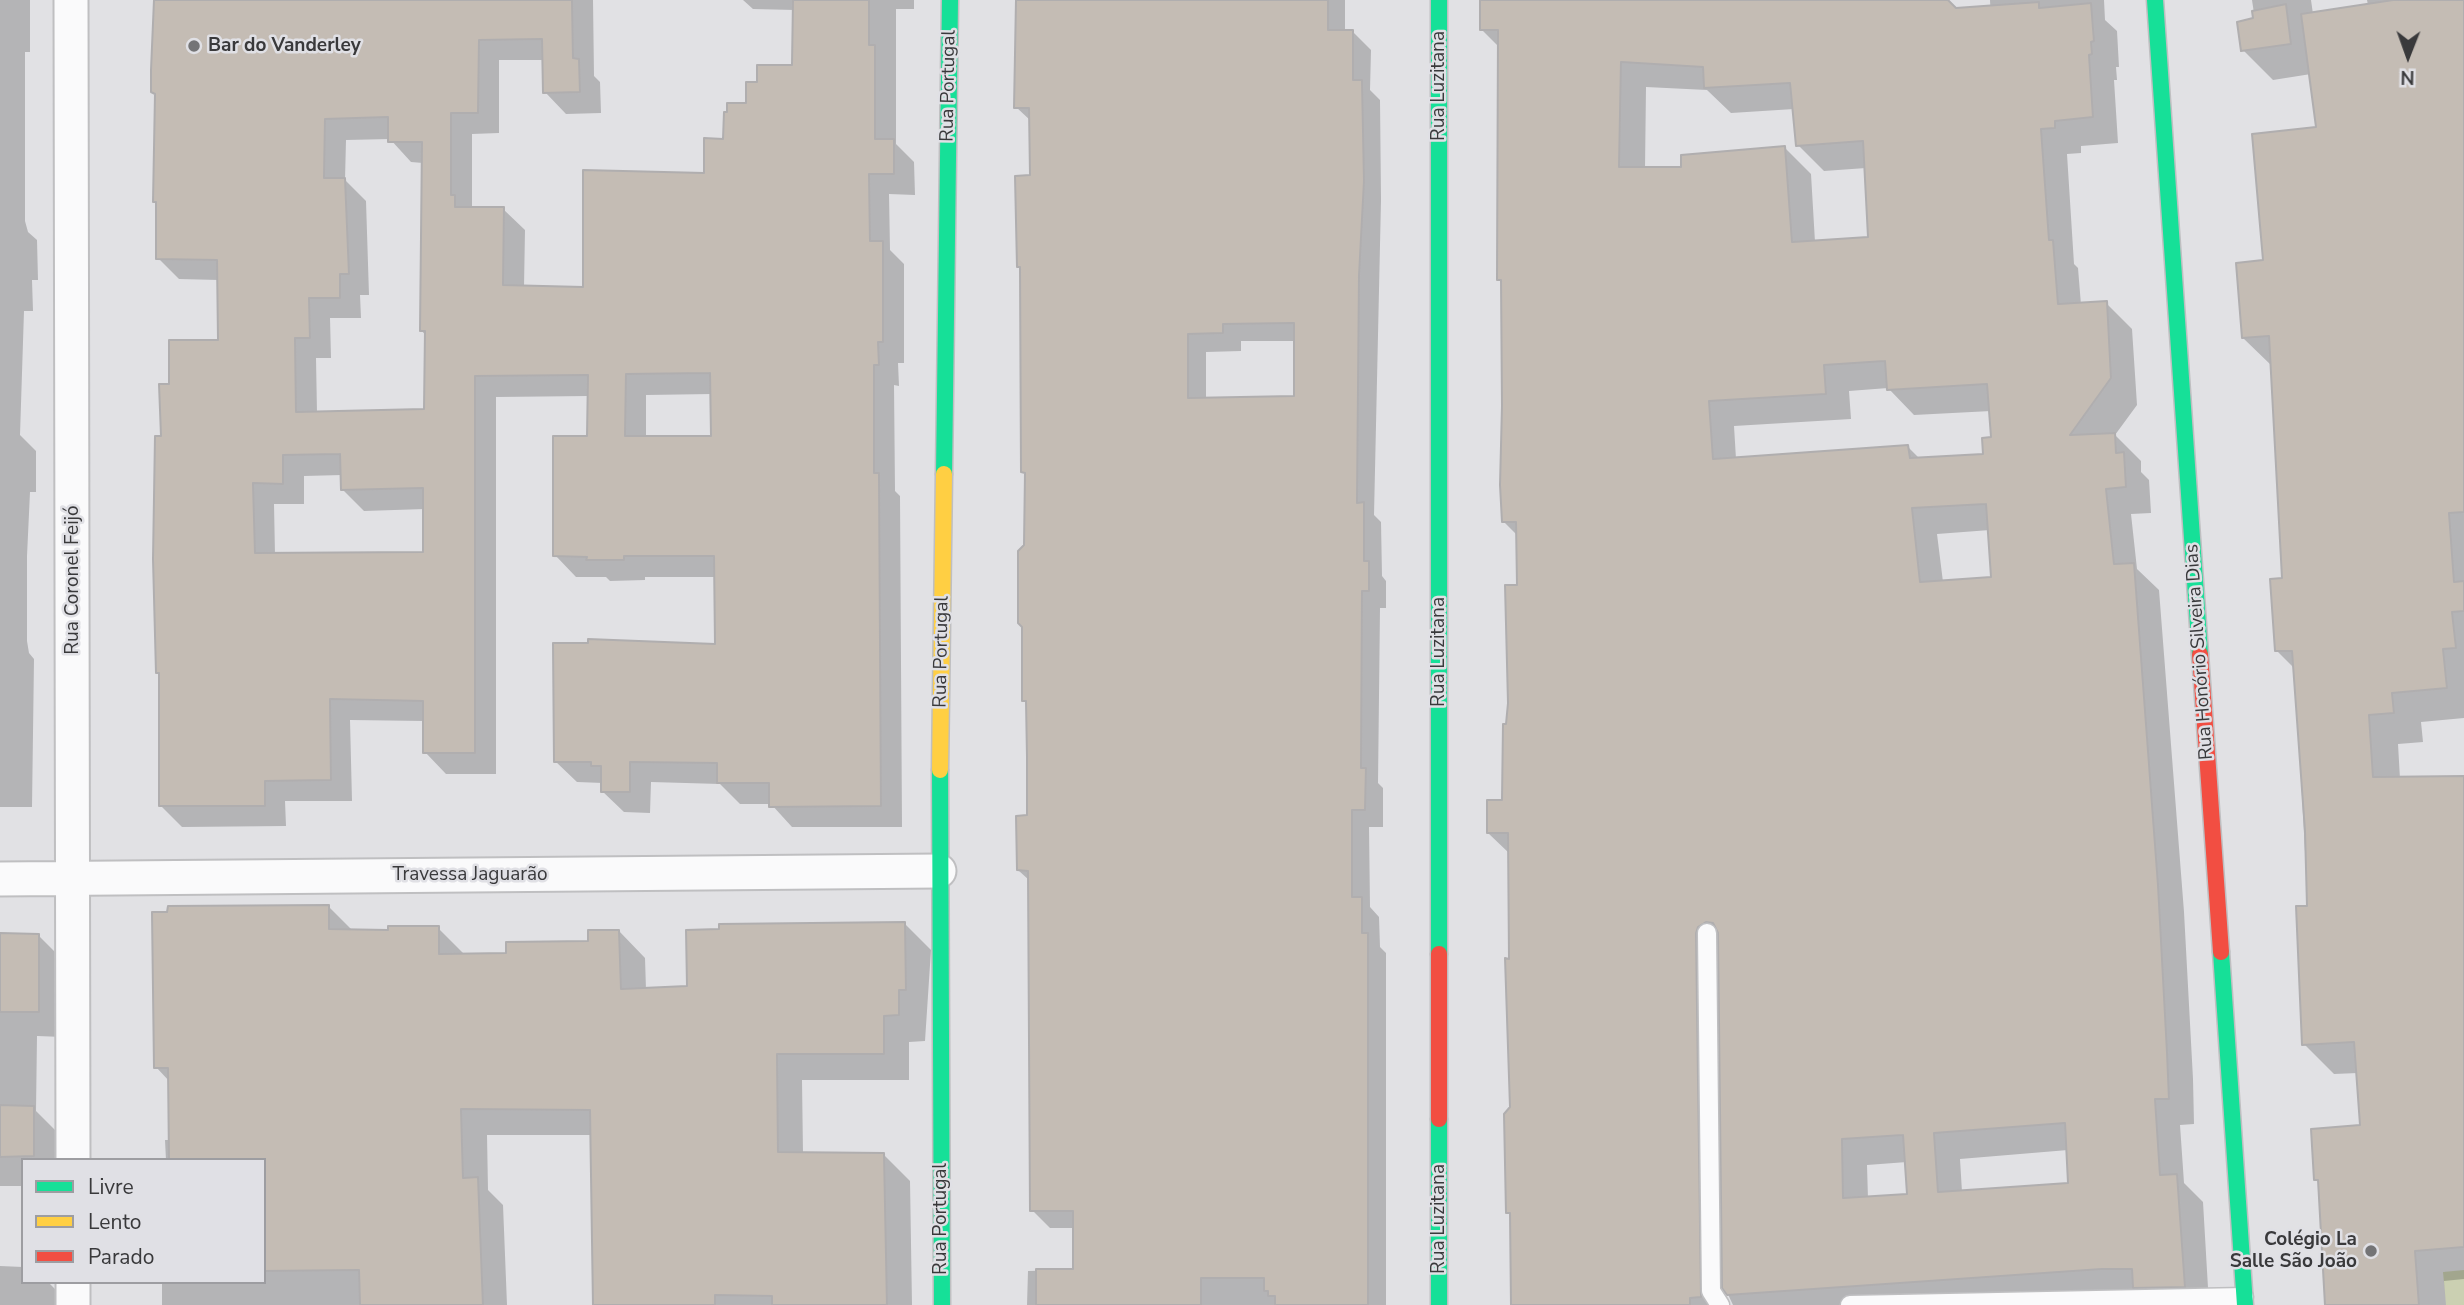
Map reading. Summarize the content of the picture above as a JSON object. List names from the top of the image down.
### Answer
{
  "streets": {
    "street": [
      "Rua Portugal",
      "Rua Luzitana",
      "Rua Coronel Feijó",
      "Rua Honório Silveira Dias",
      "Travessa Jaguarão"
    ]
  },
  "crossings": [
    ["Rua Portugal", "Travessa Jaguarão"],
    ["Rua Coronel Feijó", "Travessa Jaguarão"]
  ],
  "places": ["Bar do Vanderley", "Colégio La Salle São João"],
  "legend": ["Livre", "Lento", "Parado"],
  "north": "bottom"
}
